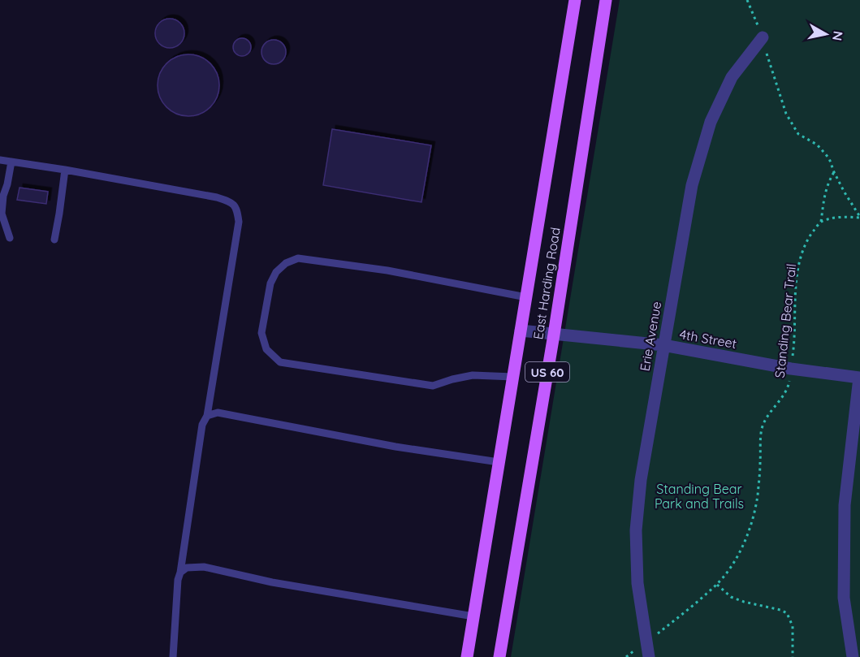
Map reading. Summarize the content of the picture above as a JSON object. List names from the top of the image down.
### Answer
{
  "streets": {
    "main road": ["East Harding Road", "US 60"],
    "street": ["Erie Avenue", "4th Street"],
    "path": ["Standing Bear Trail"]
  },
  "crossings": [
    ["East Harding Road", "4th Street"],
    ["East Harding Road", "US 60"],
    ["Standing Bear Trail", "Erie Avenue"],
    ["Standing Bear Trail", "4th Street"],
    ["Erie Avenue", "4th Street"],
    ["4th Street", "US 60"]
  ],
  "parks": ["Standing Bear Park and Trails"],
  "north": "right"
}
